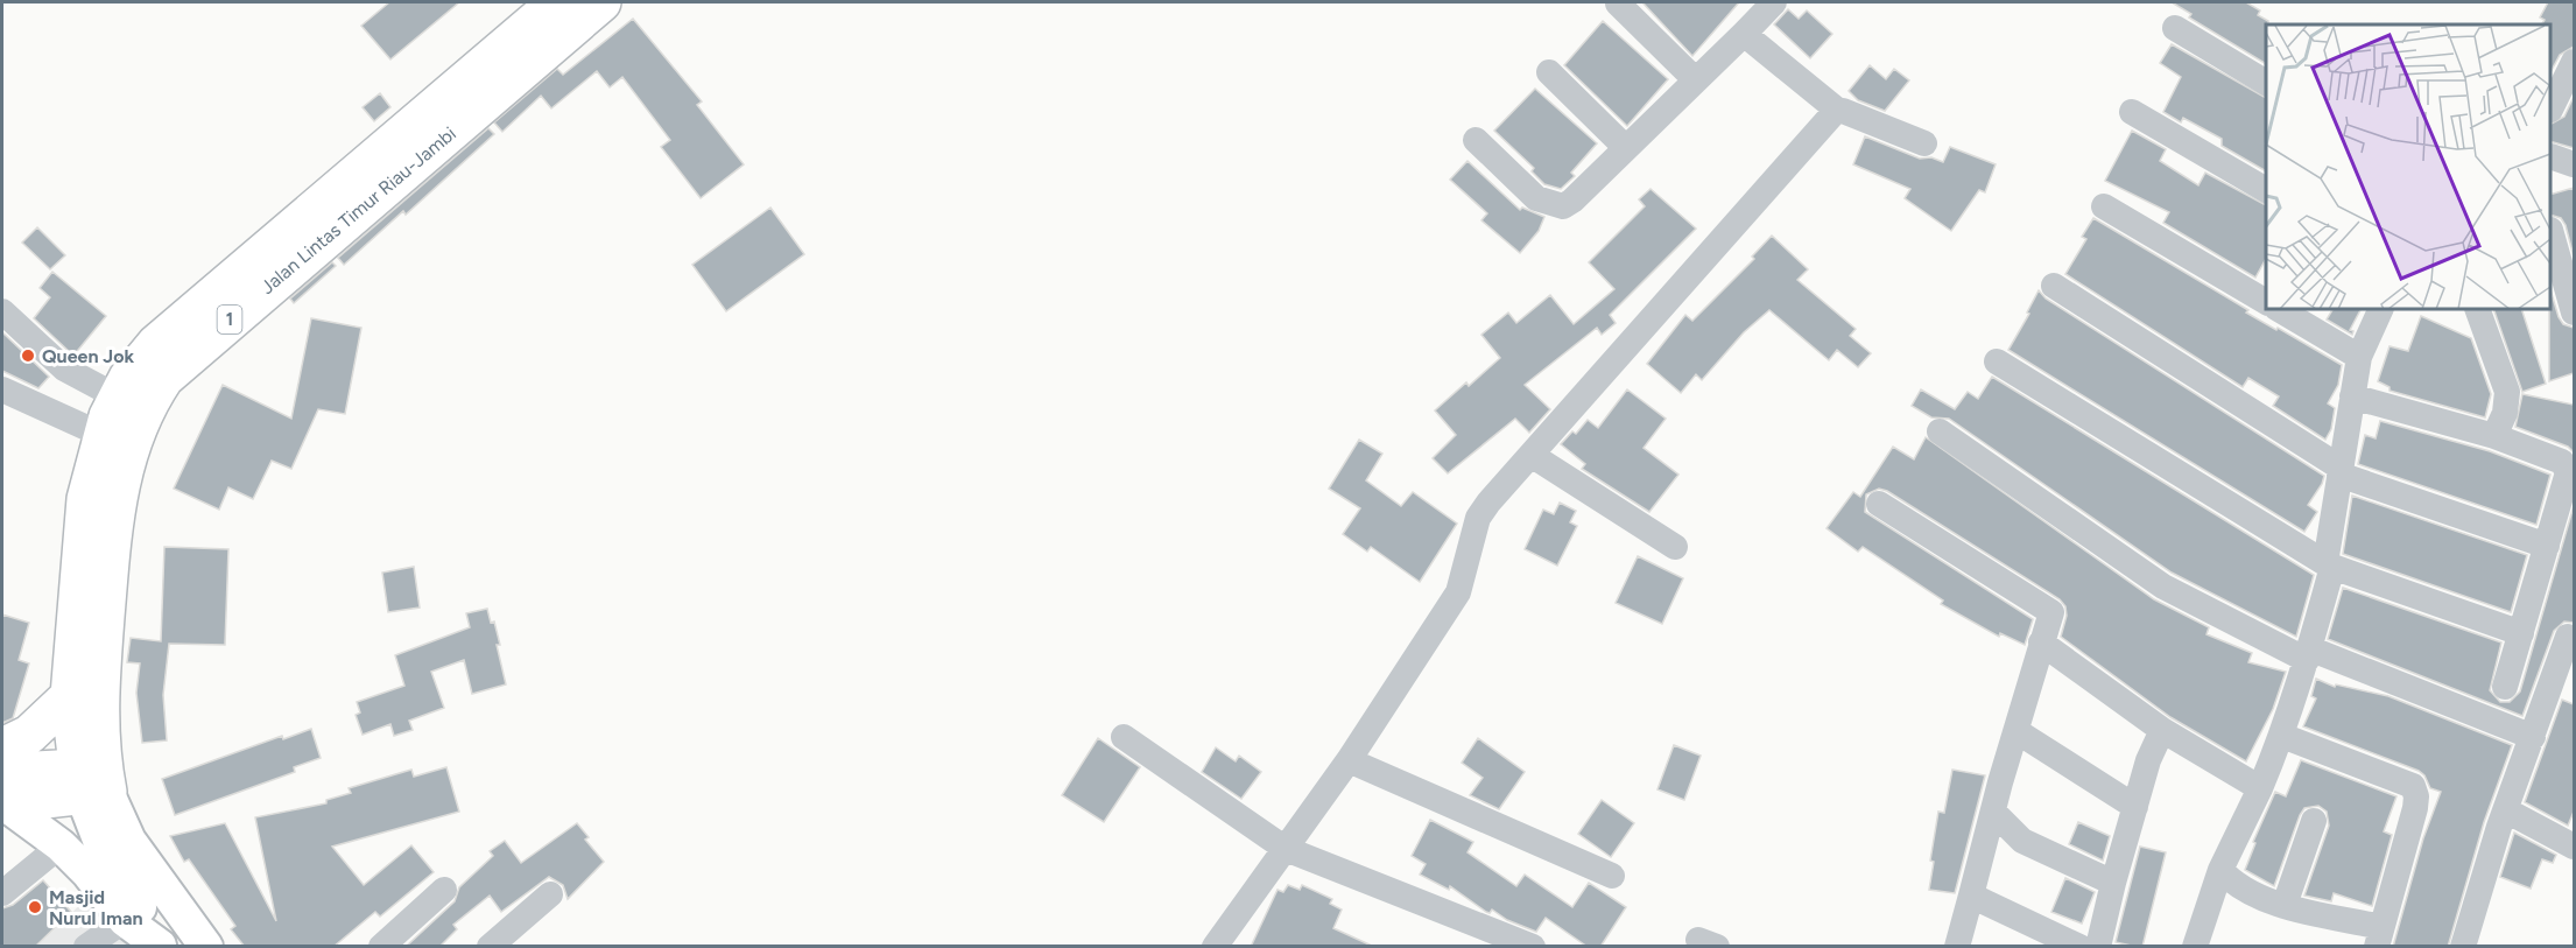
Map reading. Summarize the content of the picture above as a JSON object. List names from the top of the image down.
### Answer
{
  "streets": {
    "highway": ["Jalan Lintas Timur Riau-Jambi", "1"]
  },
  "places": ["Queen Jok", "Masjid Nurul Iman"]
}
